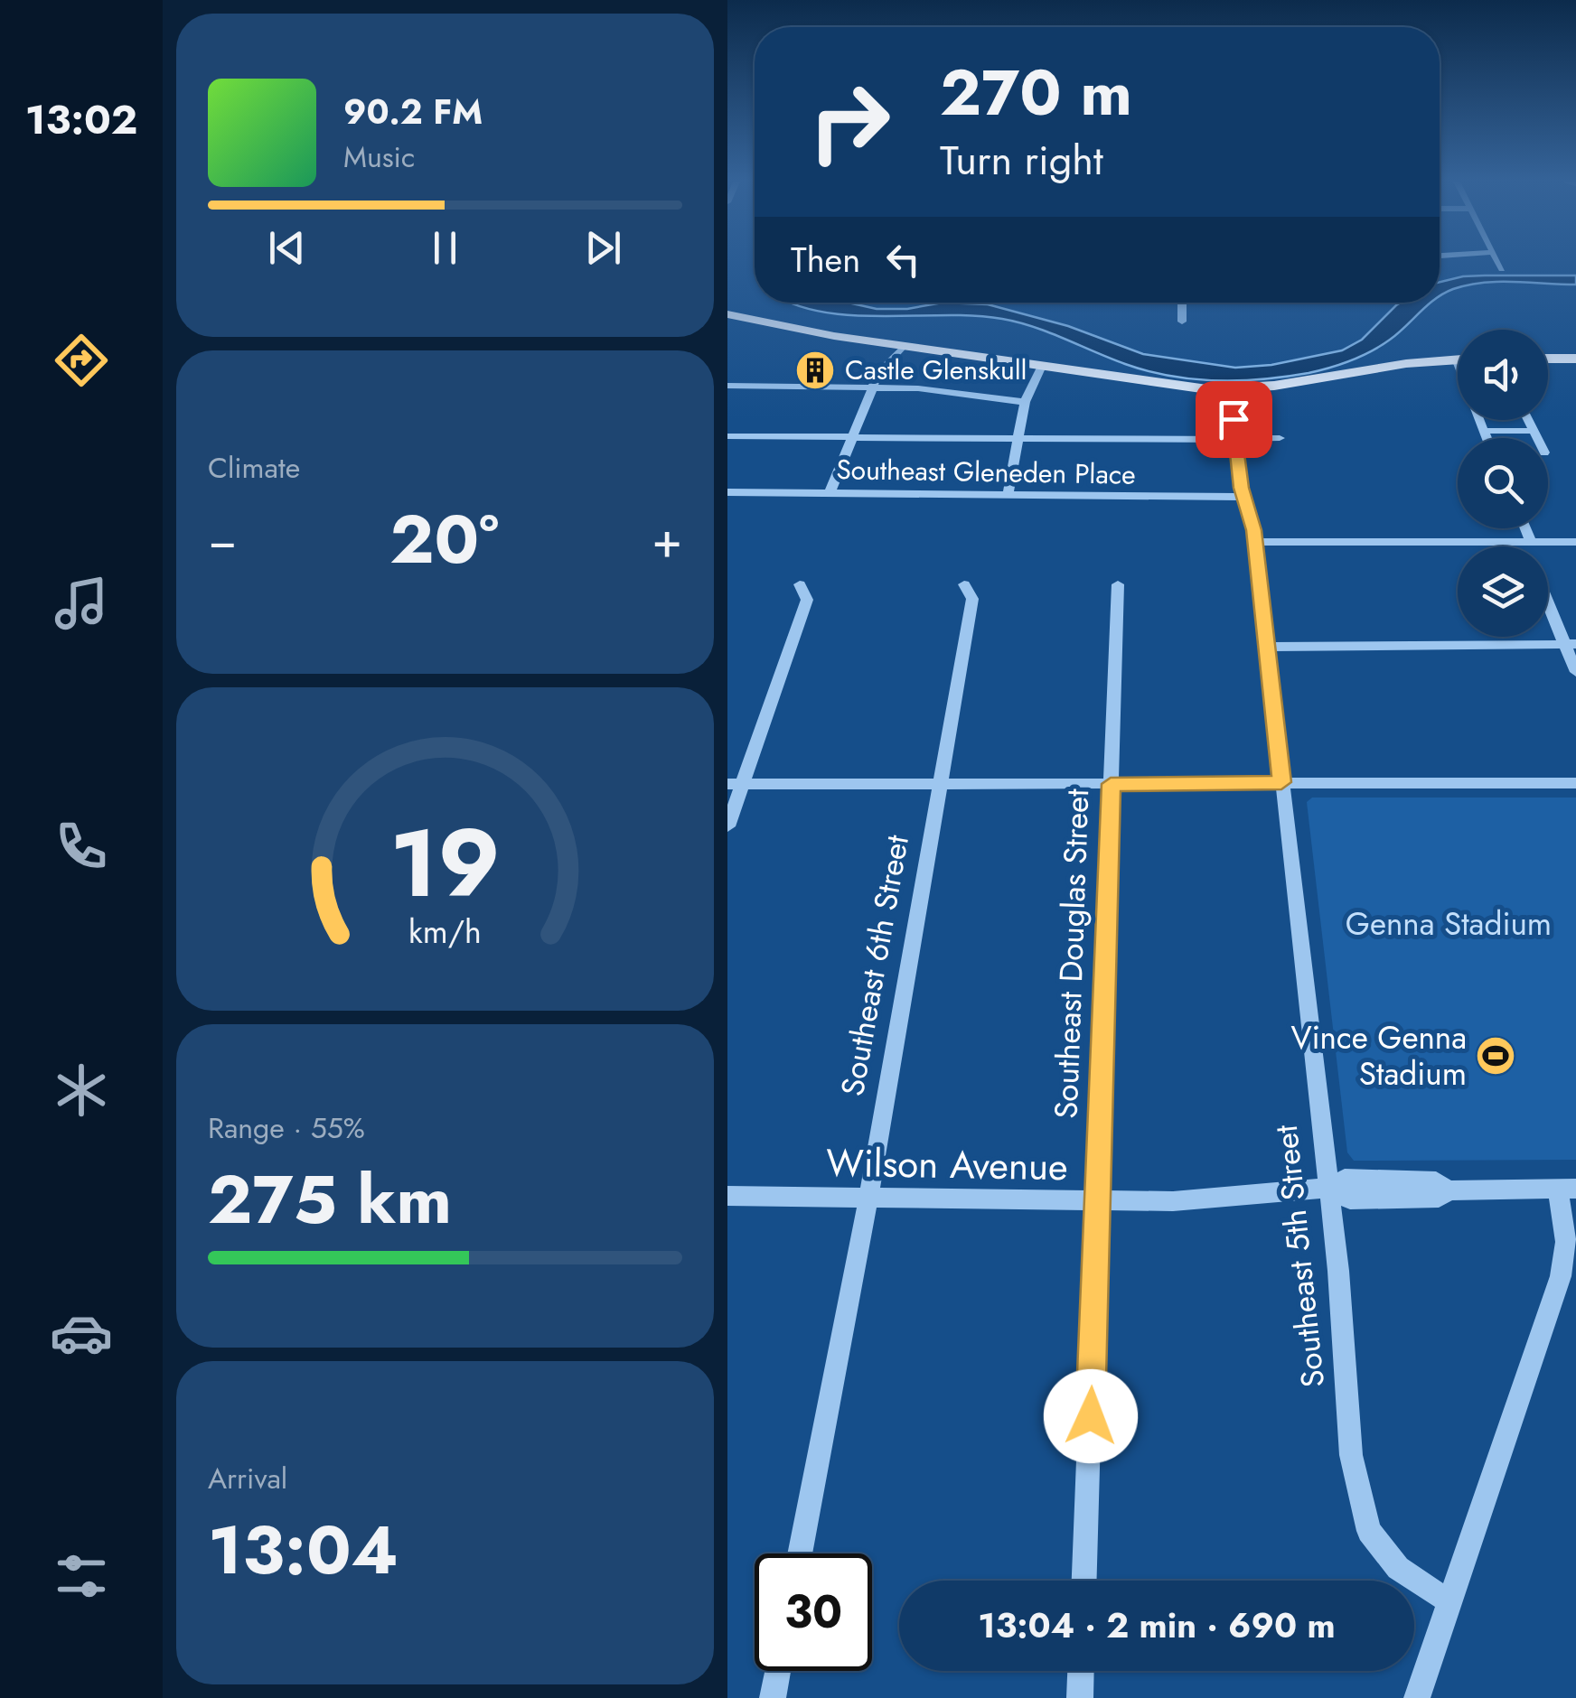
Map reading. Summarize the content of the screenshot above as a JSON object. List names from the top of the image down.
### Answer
{
  "streets": {
    "street": [
      "Southeast Gleneden Place",
      "Southeast Douglas Street",
      "Southeast 6th Street",
      "Wilson Avenue",
      "Southeast 5th Street"
    ]
  },
  "crossings": [
    ["Southeast Gleneden Place", "Southeast 5th Street"],
    ["Southeast Douglas Street", "Wilson Avenue"],
    ["Southeast 6th Street", "Wilson Avenue"],
    ["Wilson Avenue", "Southeast 5th Street"]
  ],
  "parks": ["Genna Stadium"],
  "places": {
    "building": ["Castle Glenskull"],
    "sports": ["Vince Genna Stadium"]
  },
  "page": {
    "tabs": "13:02",
    "turn": ["270 m", "Turn right"],
    "song": ["90.2 FM", "Music"],
    "then": "Then",
    "tile": [
      "Climate",
      ["Range · 55%", "275 km"],
      ["Arrival", "13:04"]
    ],
    "heat": ["−", "20°", "+"],
    "limit": "30",
    "trip": "13:04 · 2 min · 690 m",
    "gauge": ["19", "km/h"]
  }
}
